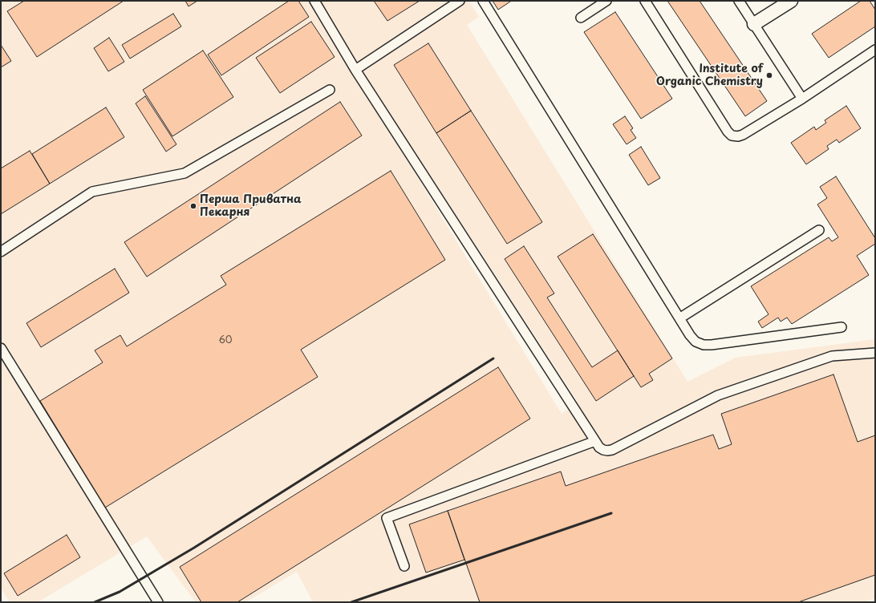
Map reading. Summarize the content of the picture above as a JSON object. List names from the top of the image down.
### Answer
{
  "places": ["Institute of Organic Chemistry", "Перша Приватна Пекарня"],
  "house_numbers": ["60"]
}
